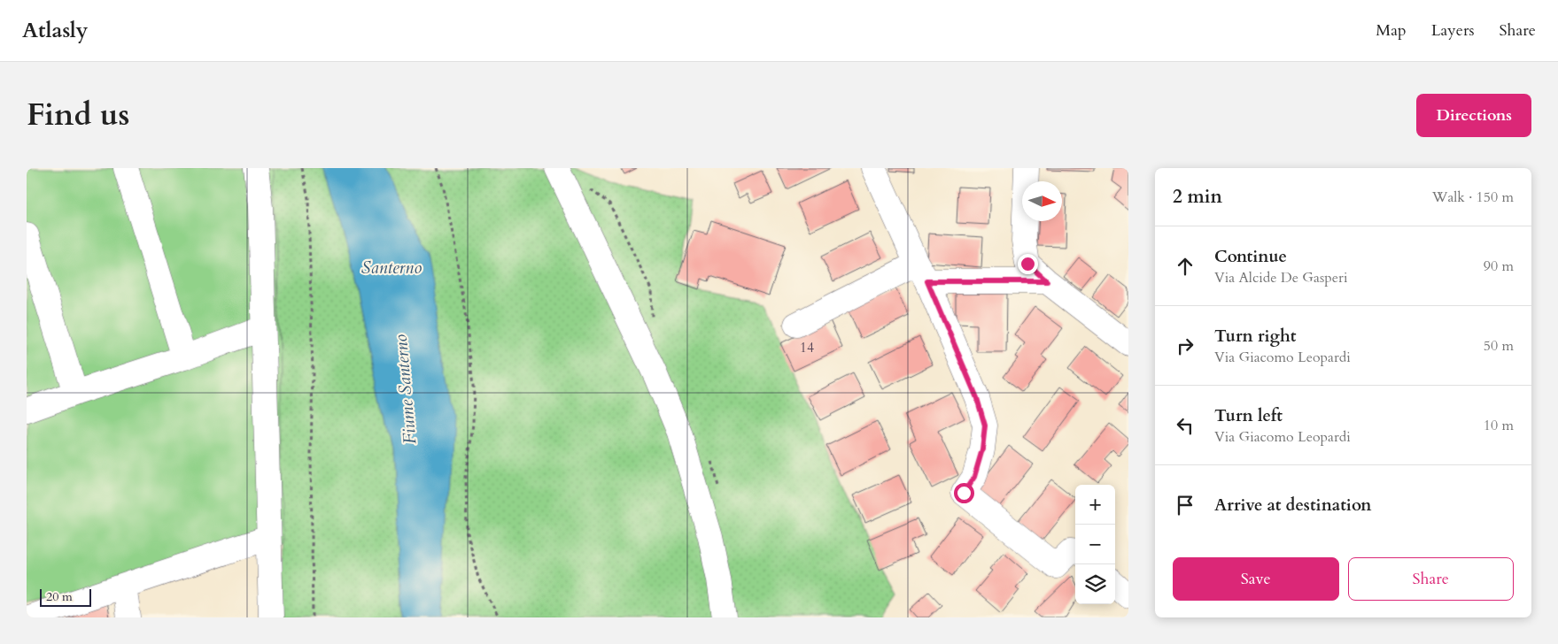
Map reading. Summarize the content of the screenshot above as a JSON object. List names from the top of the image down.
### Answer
{
  "water": ["Santerno", "Fiume Santerno"],
  "house_numbers": ["14"],
  "scale_bar": "20 m",
  "north": "right",
  "page": {
    "header": "Atlasly",
    "nav": ["Map", "Layers", "Share"],
    "title": "Find us",
    "buttons": [
      "Directions",
      ["Save", "Share"]
    ],
    "heading": ["2 min", "Walk · 150 m"],
    "list": [
      ["Continue", "Via Alcide De Gasperi", "90 m"],
      ["Turn right", "Via Giacomo Leopardi", "50 m"],
      ["Turn left", "Via Giacomo Leopardi", "10 m"],
      "Arrive at destination"
    ],
    "map_buttons": ["+", "−"],
    "scale": "20 m"
  }
}
